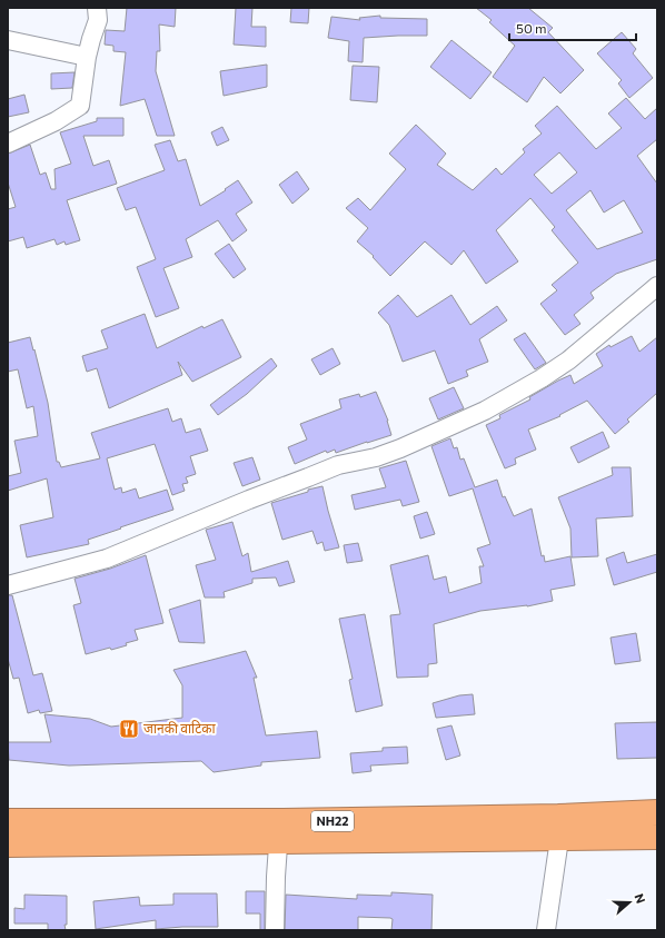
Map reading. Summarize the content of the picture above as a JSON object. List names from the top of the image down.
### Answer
{
  "streets": {
    "highway": ["NH22"]
  },
  "places": {
    "restaurant": ["जानकी वाटिका"]
  },
  "scale_bar": "50 m",
  "north": "right"
}
